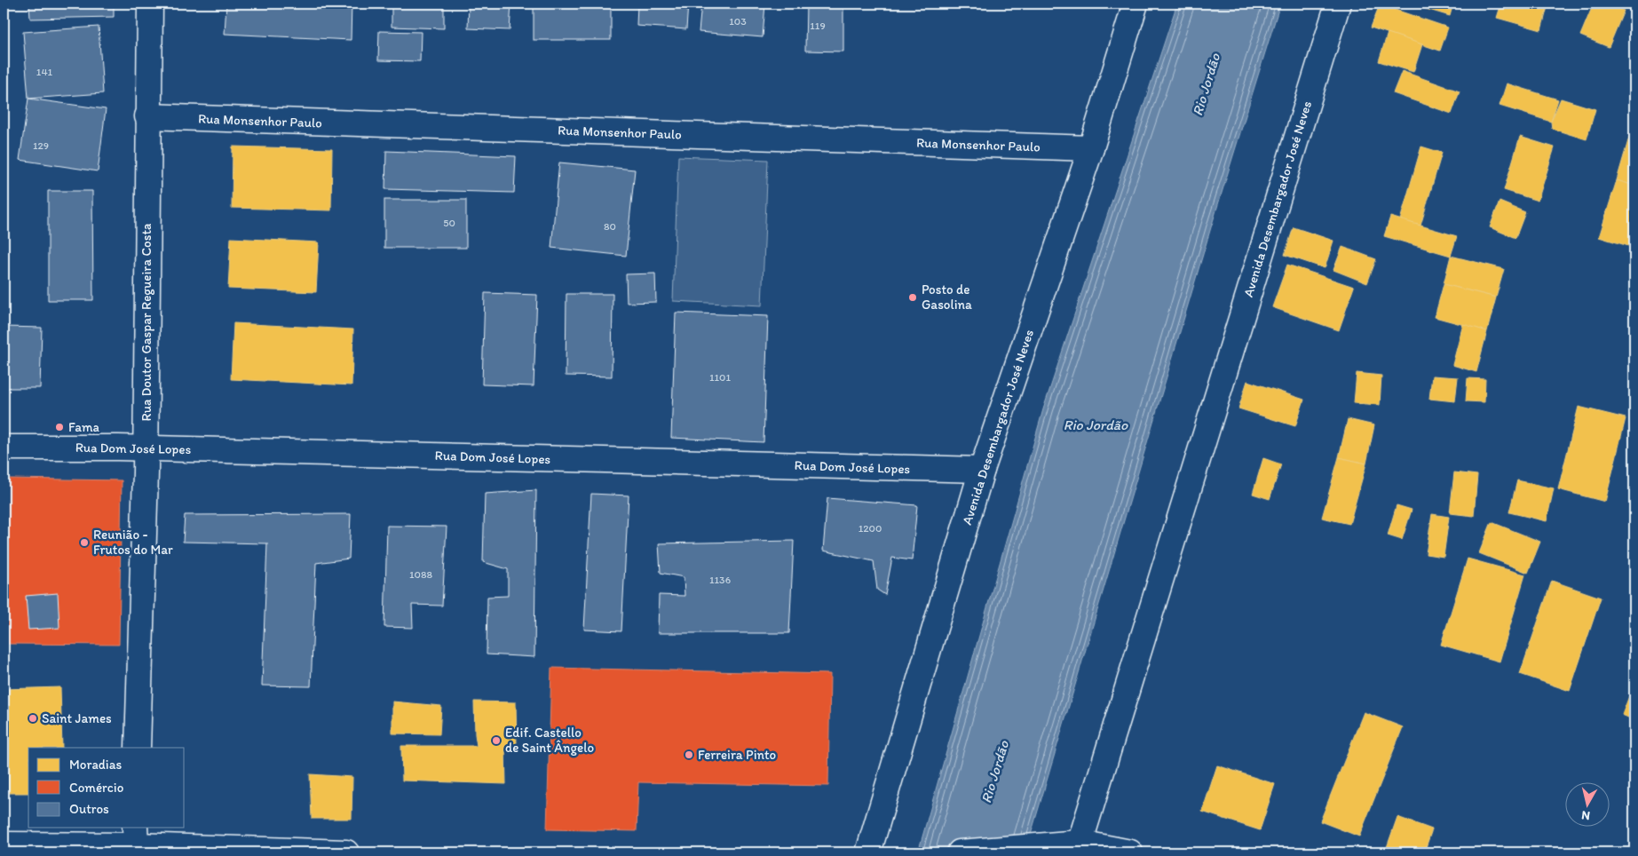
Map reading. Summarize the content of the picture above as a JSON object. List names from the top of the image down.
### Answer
{
  "streets": {
    "street": [
      "Rua Monsenhor Paulo",
      "Avenida Desembargador José Neves",
      "Rua Doutor Gaspar Regueira Costa",
      "Rua Dom José Lopes"
    ]
  },
  "crossings": [
    ["Rua Monsenhor Paulo", "Avenida Desembargador José Neves"],
    ["Rua Monsenhor Paulo", "Rua Doutor Gaspar Regueira Costa"],
    ["Avenida Desembargador José Neves", "Rua Dom José Lopes"],
    ["Rua Doutor Gaspar Regueira Costa", "Rua Dom José Lopes"]
  ],
  "water": ["Rio Jordão"],
  "places": [
    "Posto de Gasolina",
    "Fama",
    "Reunião - Frutos do Mar",
    "Saint James",
    "Edif. Castello de Saint Ângelo",
    "Ferreira Pinto"
  ],
  "house_numbers": [
    "103",
    "119",
    "141",
    "129",
    "50",
    "80",
    "1101",
    "1200",
    "1088",
    "1136"
  ],
  "legend": ["Moradias", "Comércio", "Outros"],
  "north": "bottom"
}
